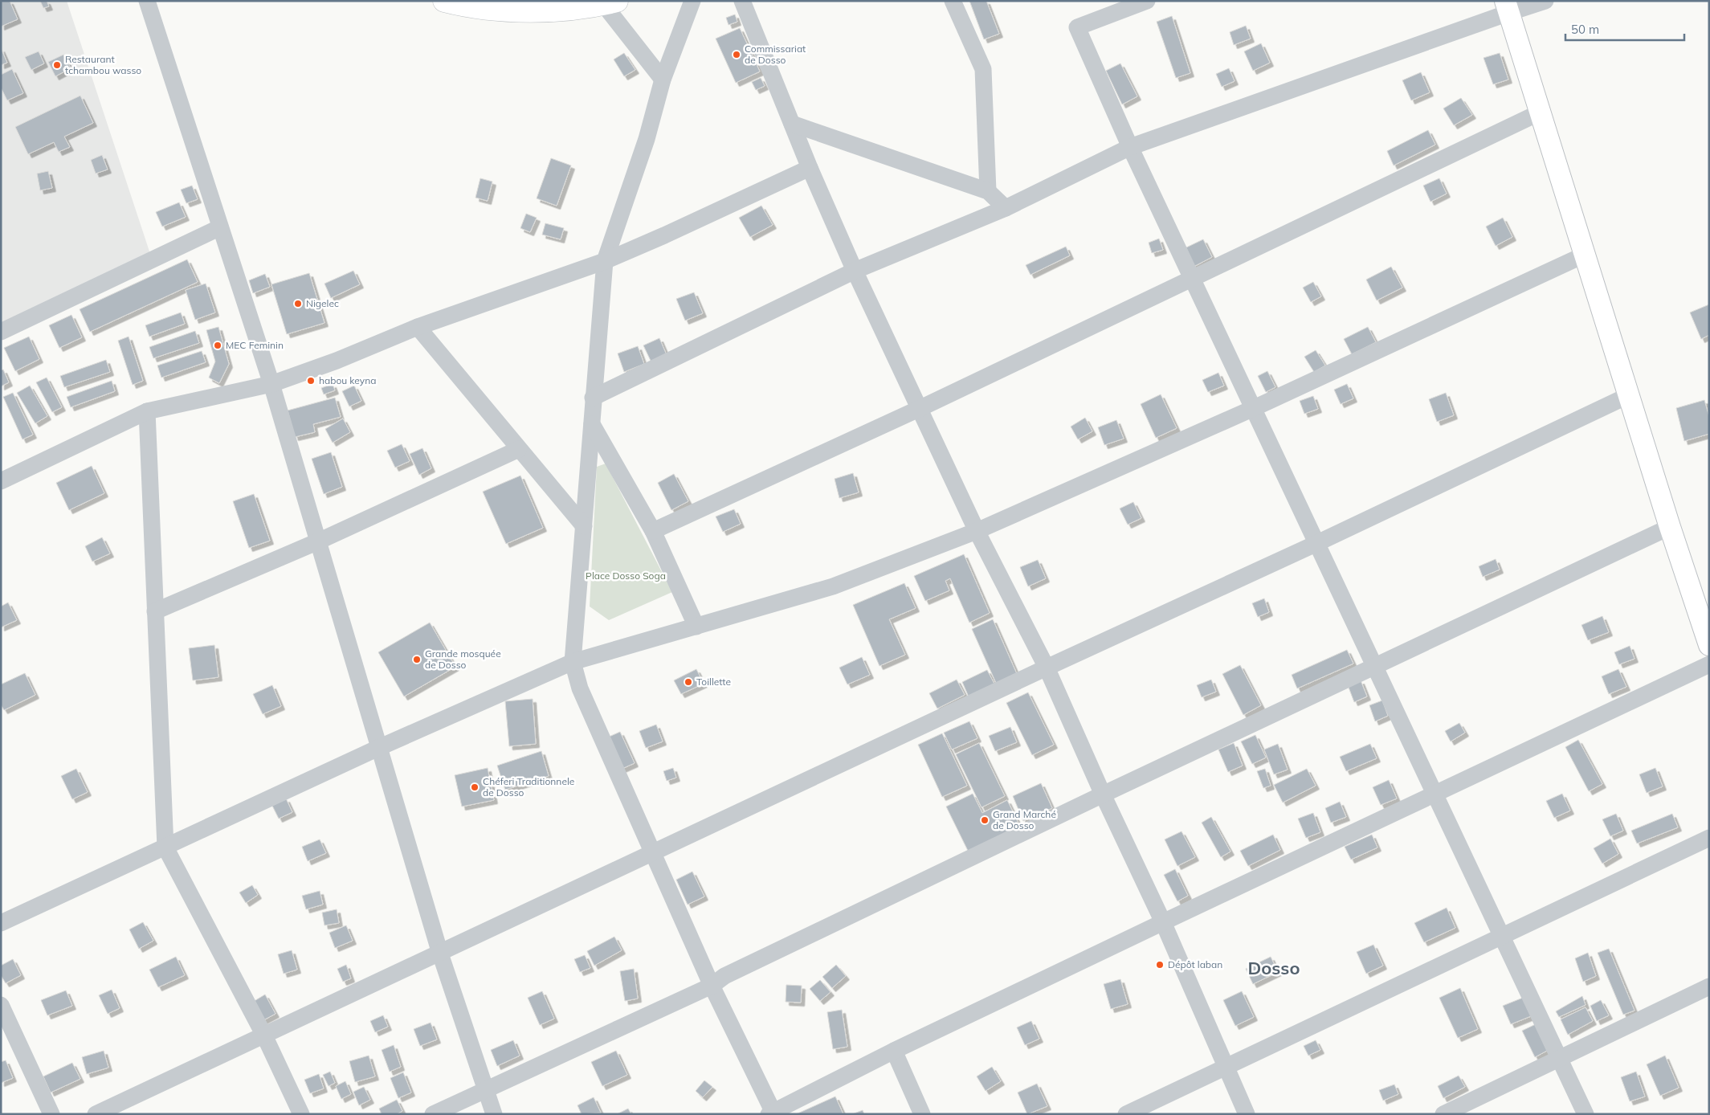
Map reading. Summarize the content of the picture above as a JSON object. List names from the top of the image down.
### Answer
{
  "districts": ["Dosso"],
  "parks": ["Place Dosso Soga"],
  "places": [
    "Commissariat de Dosso",
    "Restaurant tchambou wasso",
    "Nigelec",
    "MEC Feminin",
    "habou keyna",
    "Grande mosquée de Dosso",
    "Toillette",
    "Chéferi Traditionnele de Dosso",
    "Grand Marché de Dosso",
    "Dépôt laban"
  ],
  "scale_bar": "50 m"
}
